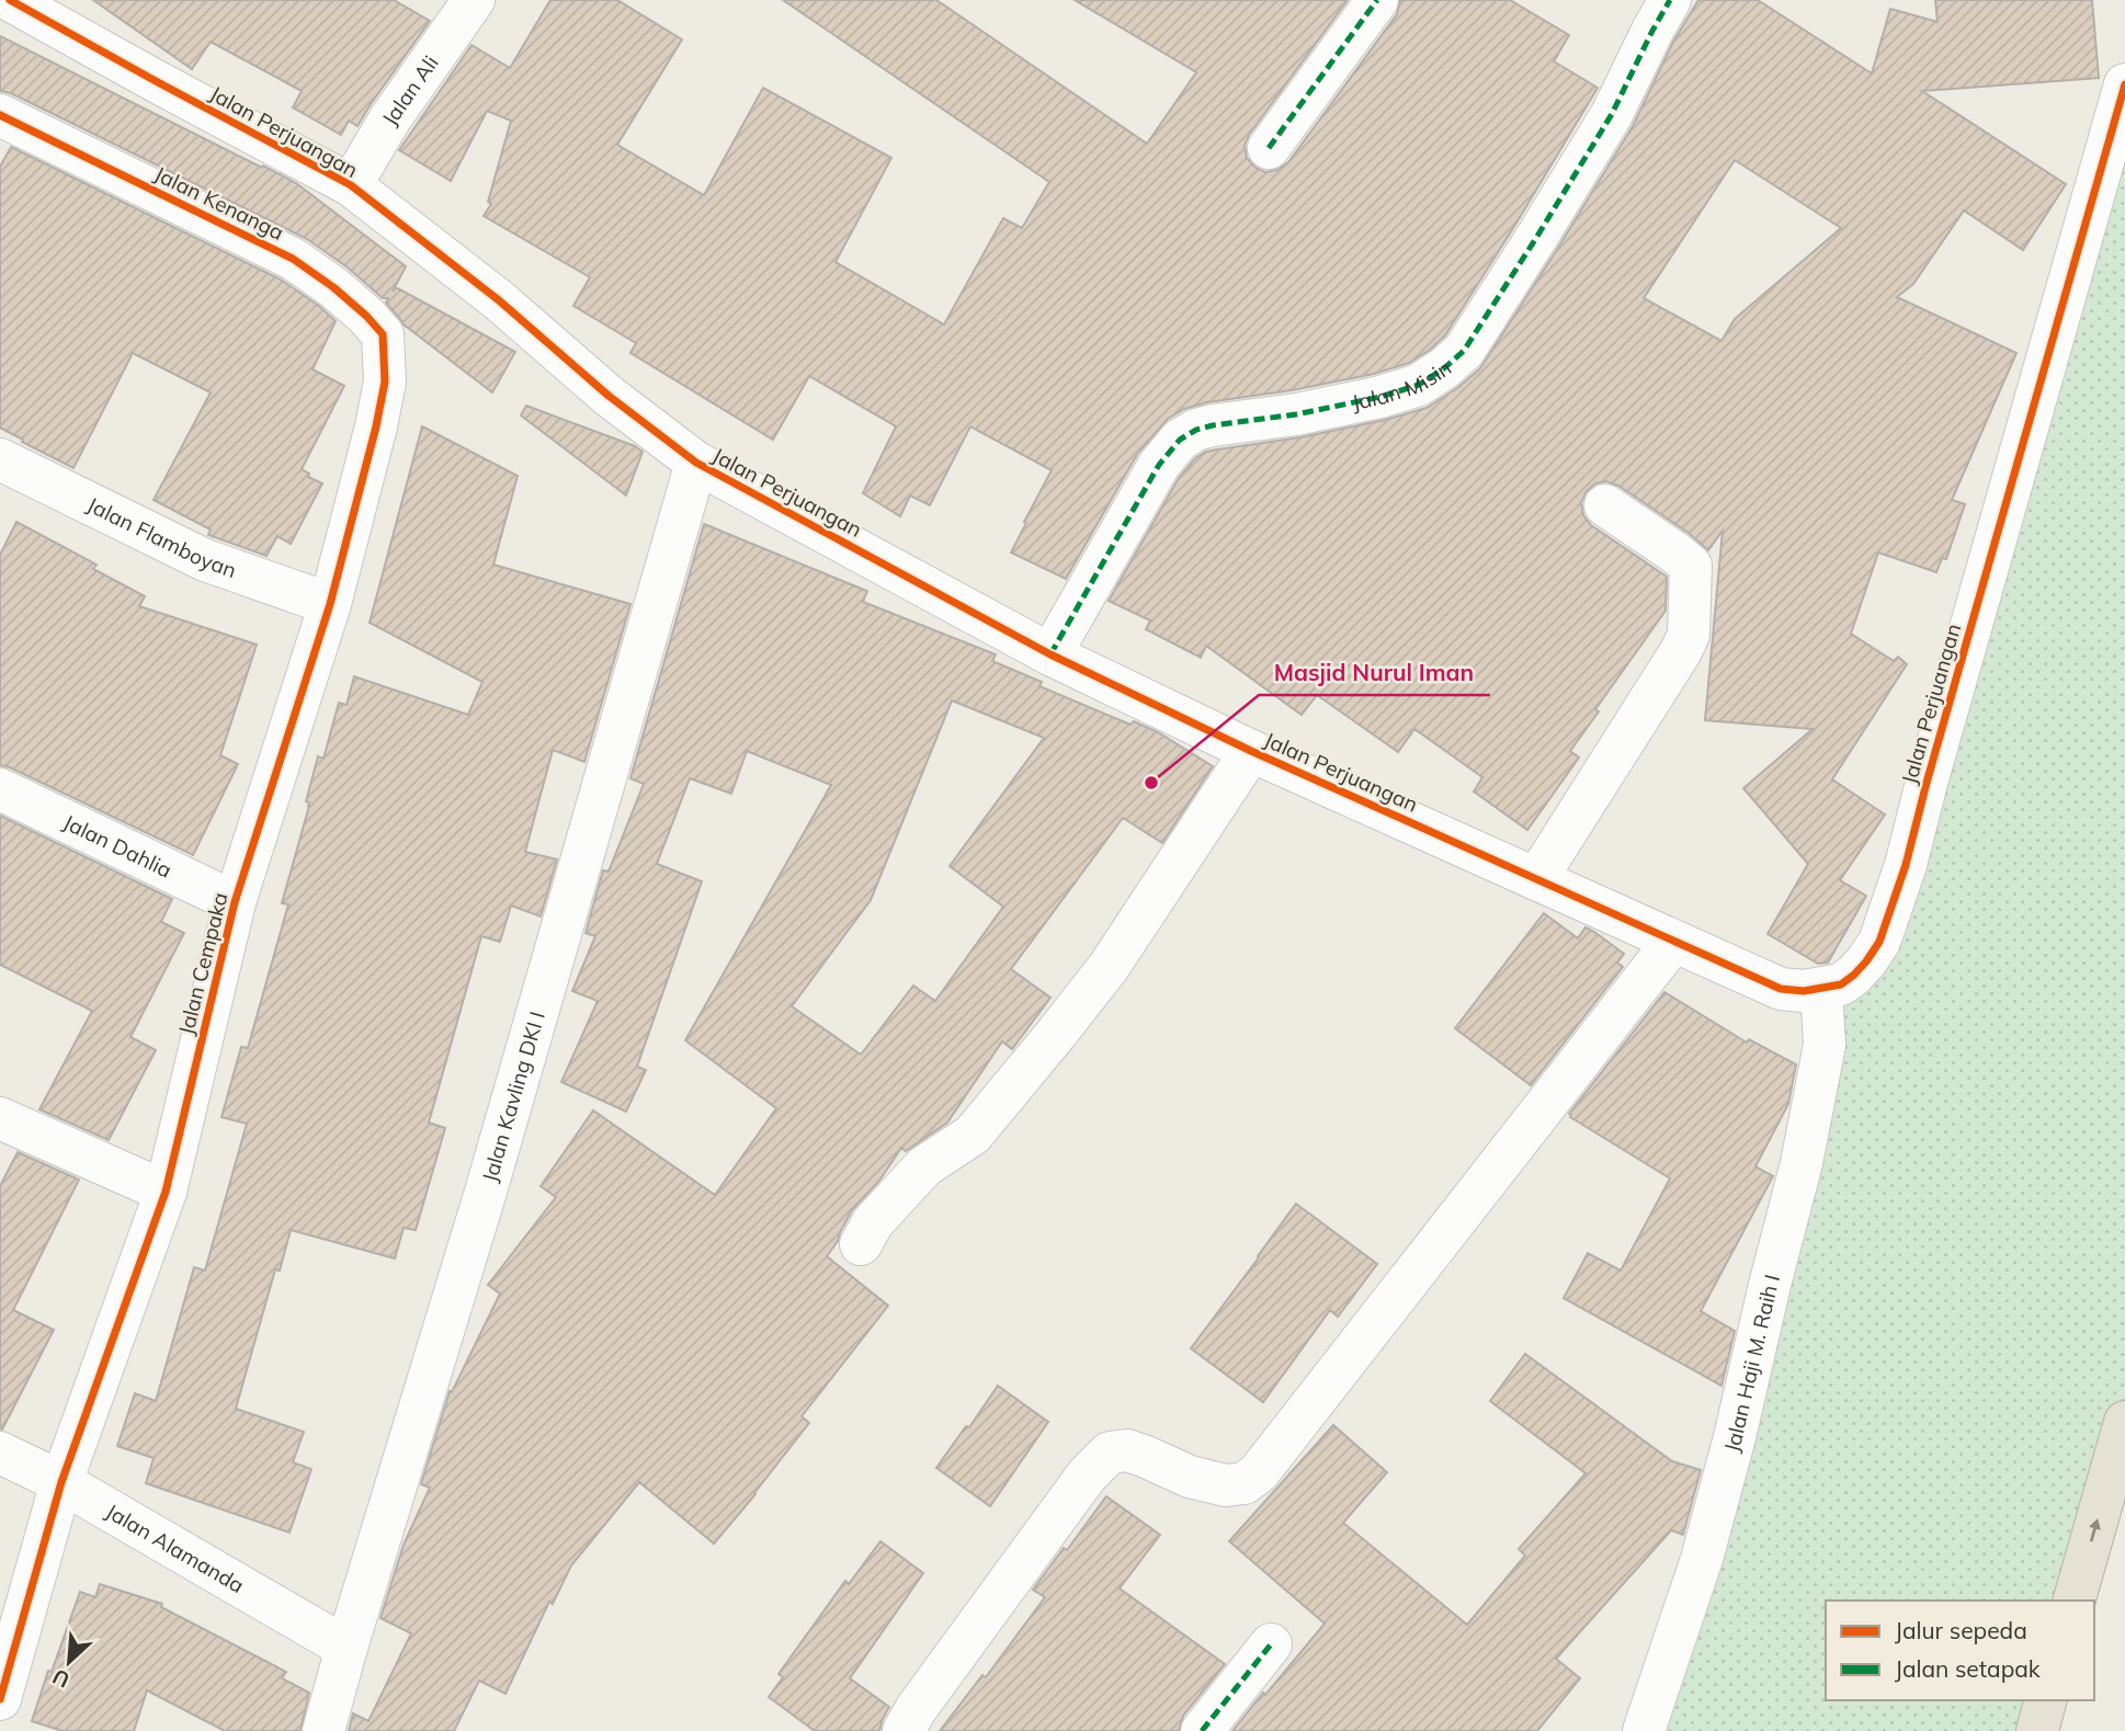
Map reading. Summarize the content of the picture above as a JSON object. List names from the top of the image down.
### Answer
{
  "streets": {
    "street": [
      "Jalan Ali",
      "Jalan Perjuangan",
      "Jalan Kenanga",
      "Jalan Misin",
      "Jalan Flamboyan",
      "Jalan Dahlia",
      "Jalan Cempaka",
      "Jalan Kavling DKI I",
      "Jalan Haji M. Raih I",
      "Jalan Alamanda"
    ]
  },
  "crossings": [
    ["Jalan Ali", "Jalan Perjuangan"],
    ["Jalan Perjuangan", "Jalan Misin"],
    ["Jalan Perjuangan", "Jalan Kavling DKI I"],
    ["Jalan Perjuangan", "Jalan Haji M. Raih I"],
    ["Jalan Kenanga", "Jalan Cempaka"],
    ["Jalan Flamboyan", "Jalan Cempaka"],
    ["Jalan Dahlia", "Jalan Cempaka"],
    ["Jalan Cempaka", "Jalan Alamanda"],
    ["Jalan Kavling DKI I", "Jalan Alamanda"]
  ],
  "places": ["Masjid Nurul Iman"],
  "legend": ["Jalur sepeda", "Jalan setapak"],
  "north": "bottom left"
}
